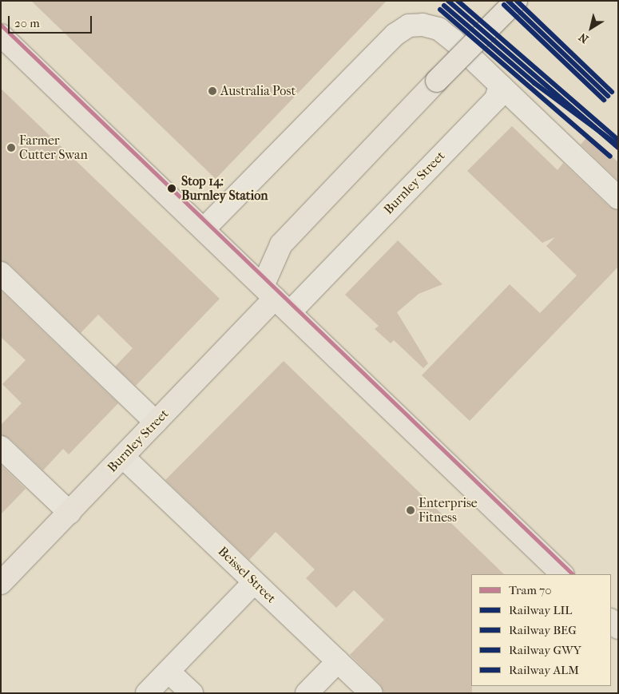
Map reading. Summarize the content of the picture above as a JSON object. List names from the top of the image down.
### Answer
{
  "streets": {
    "main road": ["Burnley Street"],
    "street": ["Beissel Street"]
  },
  "crossings": [
    ["Burnley Street", "Beissel Street"]
  ],
  "places": [
    "Australia Post",
    "Farmer Cutter Swan",
    "Stop 14: Burnley Station",
    "Enterprise Fitness"
  ],
  "lines": [
    "rail line LIL",
    "rail line GWY",
    "rail line BEG",
    "rail line ALM",
    "tram line 70"
  ],
  "legend": [
    "Tram 70",
    "Railway LIL",
    "Railway BEG",
    "Railway GWY",
    "Railway ALM"
  ],
  "scale_bar": "20 m",
  "north": "bottom left"
}
